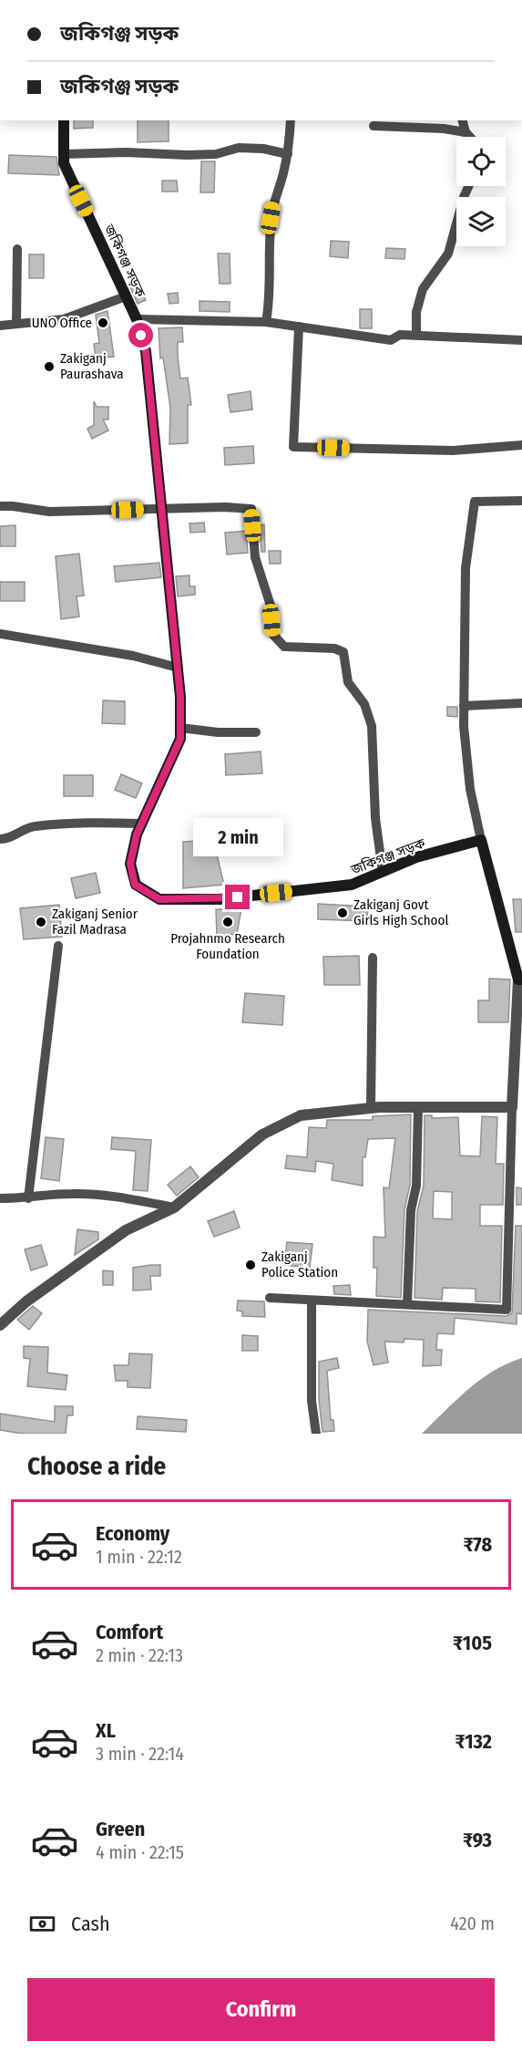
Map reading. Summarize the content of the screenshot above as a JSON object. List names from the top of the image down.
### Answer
{
  "streets": {
    "main road": ["জকিগঞ্জ সড়ক"]
  },
  "places": [
    "UNO Office",
    "Zakiganj Paurashava",
    "Zakiganj Govt Girls High School",
    "Zakiganj Senior Fazil Madrasa",
    "Projahnmo Research Foundation",
    "Zakiganj Police Station"
  ],
  "page": {
    "banner": ["জকিগঞ্জ সড়ক", "জকিগঞ্জ সড়ক"],
    "bubble": "2 min",
    "heading": "Choose a ride",
    "list": [
      {
        "name": "Economy",
        "note": "1 min · 22:12",
        "value": "₹78"
      },
      {
        "name": "Comfort",
        "note": "2 min · 22:13",
        "value": "₹105"
      },
      {
        "name": "XL",
        "note": "3 min · 22:14",
        "value": "₹132"
      },
      {
        "name": "Green",
        "note": "4 min · 22:15",
        "value": "₹93"
      }
    ],
    "pay": ["Cash", "420 m"],
    "buttons": "Confirm"
  }
}
